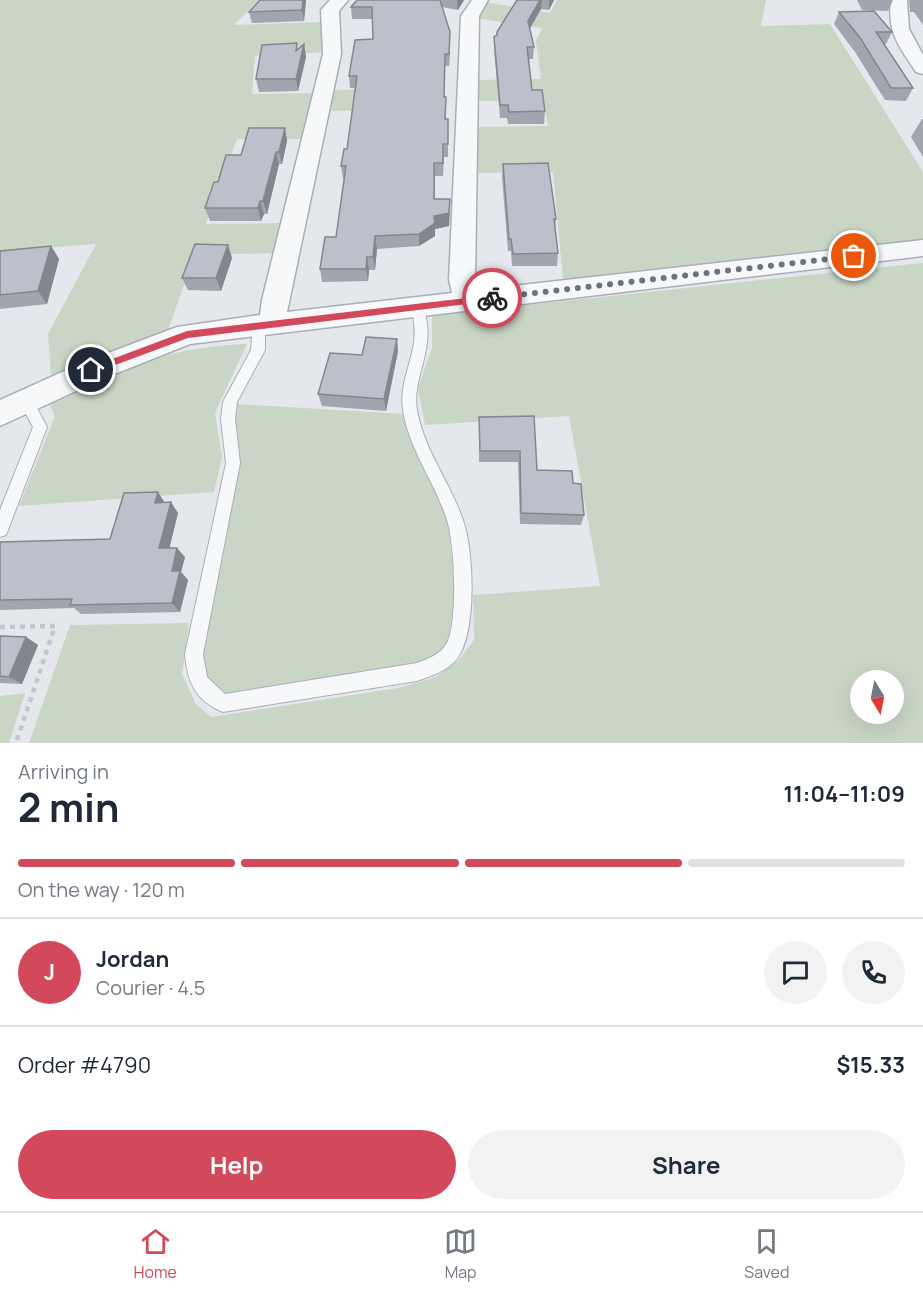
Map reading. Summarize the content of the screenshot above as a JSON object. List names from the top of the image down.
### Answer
{
  "north": "bottom",
  "page": {
    "heading": ["2 min", "Arriving in", "11:04–11:09"],
    "panel": [
      "Jordan",
      "Courier · 4.5",
      "Order #4790",
      "$15.33"
    ],
    "bar": "On the way · 120 m",
    "round": "J",
    "buttons": ["Help", "Share"],
    "tabs": ["Home", "Map", "Saved"]
  }
}
